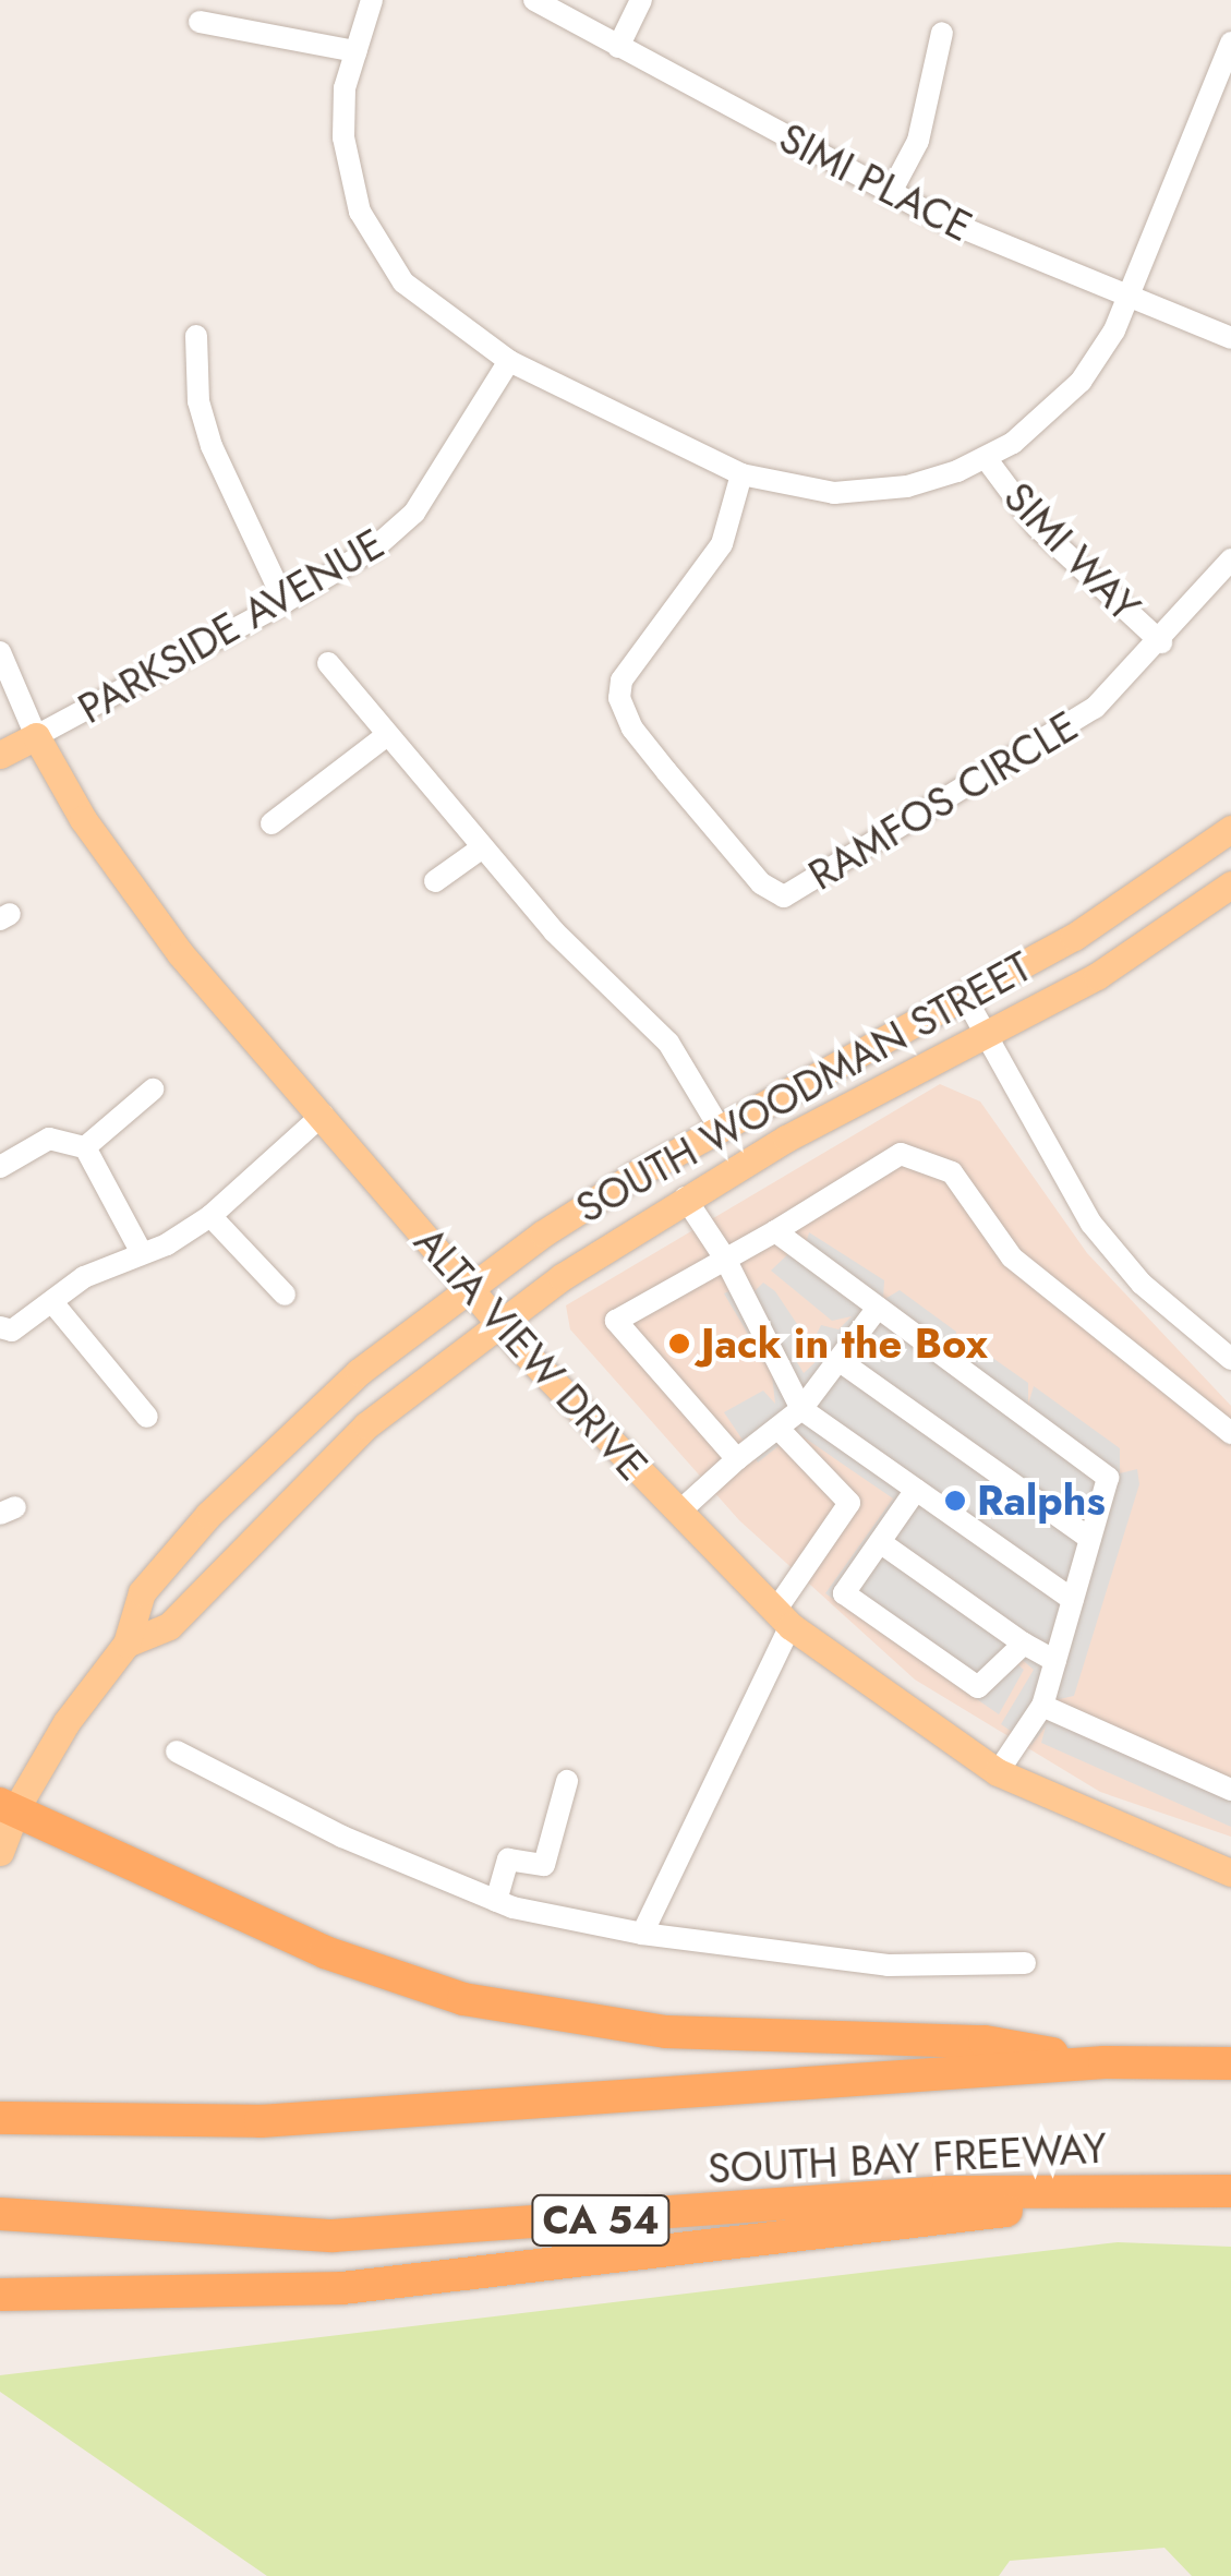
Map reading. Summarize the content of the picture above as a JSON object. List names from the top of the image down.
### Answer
{
  "streets": {
    "highway": ["SOUTH BAY FREEWAY", "CA 54"],
    "main road": ["PARKSIDE AVENUE", "SOUTH WOODMAN STREET", "ALTA VIEW DRIVE"],
    "street": ["SIMI PLACE", "SIMI WAY", "RAMFOS CIRCLE"]
  },
  "crossings": [
    ["SIMI WAY", "RAMFOS CIRCLE"],
    ["PARKSIDE AVENUE", "ALTA VIEW DRIVE"],
    ["SOUTH WOODMAN STREET", "ALTA VIEW DRIVE"]
  ],
  "places": ["Jack in the Box", "Ralphs"]
}
